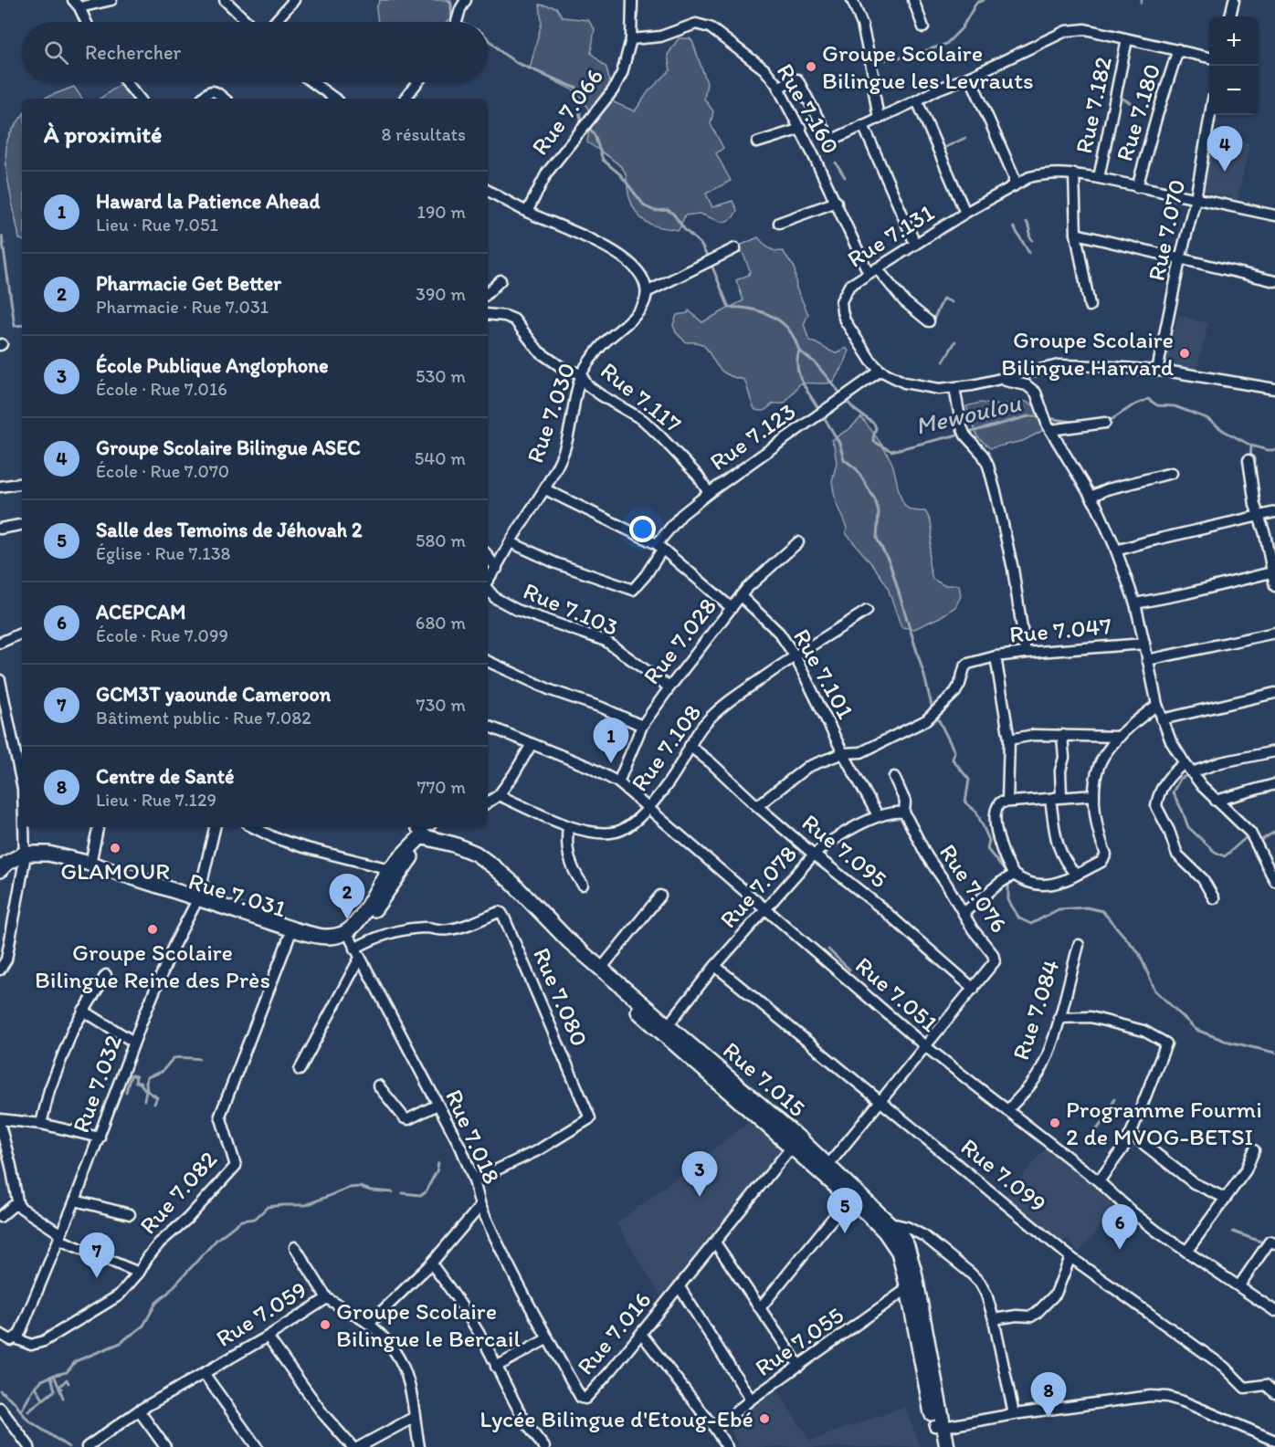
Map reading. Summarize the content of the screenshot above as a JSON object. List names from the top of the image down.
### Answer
{
  "streets": {
    "main road": ["Rue 7.031", "Rue 7.015"],
    "street": [
      "Rue 7.182",
      "Rue 7.160",
      "Rue 7.066",
      "Rue 7.180",
      "Rue 7.070",
      "Rue 7.131",
      "Rue 7.117",
      "Rue 7.030",
      "Rue 7.123",
      "Rue 7.103",
      "Rue 7.047",
      "Rue 7.028",
      "Rue 7.101",
      "Rue 7.108",
      "Rue 7.095",
      "Rue 7.078",
      "Rue 7.076",
      "Rue 7.051",
      "Rue 7.080",
      "Rue 7.084",
      "Rue 7.032",
      "Rue 7.018",
      "Rue 7.099",
      "Rue 7.082",
      "Rue 7.059",
      "Rue 7.016",
      "Rue 7.055"
    ]
  },
  "crossings": [
    ["Rue 7.182", "Rue 7.131"],
    ["Rue 7.160", "Rue 7.066"],
    ["Rue 7.160", "Rue 7.131"],
    ["Rue 7.180", "Rue 7.131"],
    ["Rue 7.070", "Rue 7.131"],
    ["Rue 7.131", "Rue 7.123"],
    ["Rue 7.117", "Rue 7.030"],
    ["Rue 7.117", "Rue 7.123"],
    ["Rue 7.030", "Rue 7.123"],
    ["Rue 7.103", "Rue 7.028"],
    ["Rue 7.047", "Rue 7.101"],
    ["Rue 7.047", "Rue 7.095"],
    ["Rue 7.028", "Rue 7.101"],
    ["Rue 7.028", "Rue 7.051"],
    ["Rue 7.101", "Rue 7.108"],
    ["Rue 7.101", "Rue 7.078"],
    ["Rue 7.108", "Rue 7.095"],
    ["Rue 7.108", "Rue 7.051"],
    ["Rue 7.095", "Rue 7.078"],
    ["Rue 7.095", "Rue 7.076"],
    ["Rue 7.078", "Rue 7.076"],
    ["Rue 7.078", "Rue 7.051"],
    ["Rue 7.078", "Rue 7.015"],
    ["Rue 7.078", "Rue 7.099"],
    ["Rue 7.076", "Rue 7.051"],
    ["Rue 7.076", "Rue 7.015"],
    ["Rue 7.076", "Rue 7.099"],
    ["Rue 7.031", "Rue 7.080"],
    ["Rue 7.031", "Rue 7.015"],
    ["Rue 7.031", "Rue 7.032"],
    ["Rue 7.031", "Rue 7.018"],
    ["Rue 7.031", "Rue 7.082"],
    ["Rue 7.051", "Rue 7.084"],
    ["Rue 7.080", "Rue 7.018"],
    ["Rue 7.015", "Rue 7.016"],
    ["Rue 7.015", "Rue 7.055"],
    ["Rue 7.018", "Rue 7.059"],
    ["Rue 7.018", "Rue 7.016"]
  ],
  "water": ["Mewoulou"],
  "places": [
    "Groupe Scolaire Bilingue les Levrauts",
    "Groupe Scolaire Bilingue Harvard",
    "GLAMOUR",
    "Groupe Scolaire Bilingue Reine des Près",
    "Programme Fourmi 2 de MVOG-BETSI",
    "Groupe Scolaire Bilingue le Bercail",
    "Lycée Bilingue d'Etoug-Ebé"
  ],
  "page": {
    "map_buttons": ["+", "−"],
    "search": "Rechercher",
    "heading": ["À proximité", "8 résultats"],
    "pins": [
      "4",
      "1",
      "2",
      "3",
      "5",
      "6",
      "7",
      "8"
    ],
    "list": [
      {
        "mark": "1",
        "name": "Haward la Patience Ahead",
        "note": "Lieu · Rue 7.051",
        "value": "190 m"
      },
      {
        "mark": "2",
        "name": "Pharmacie Get Better",
        "note": "Pharmacie · Rue 7.031",
        "value": "390 m"
      },
      {
        "mark": "3",
        "name": "École Publique Anglophone",
        "note": "École · Rue 7.016",
        "value": "530 m"
      },
      {
        "mark": "4",
        "name": "Groupe Scolaire Bilingue ASEC",
        "note": "École · Rue 7.070",
        "value": "540 m"
      },
      {
        "mark": "5",
        "name": "Salle des Temoins de Jéhovah 2",
        "note": "Église · Rue 7.138",
        "value": "580 m"
      },
      {
        "mark": "6",
        "name": "ACEPCAM",
        "note": "École · Rue 7.099",
        "value": "680 m"
      },
      {
        "mark": "7",
        "name": "GCM3T yaounde Cameroon",
        "note": "Bâtiment public · Rue 7.082",
        "value": "730 m"
      },
      {
        "mark": "8",
        "name": "Centre de Santé",
        "note": "Lieu · Rue 7.129",
        "value": "770 m"
      }
    ]
  }
}
